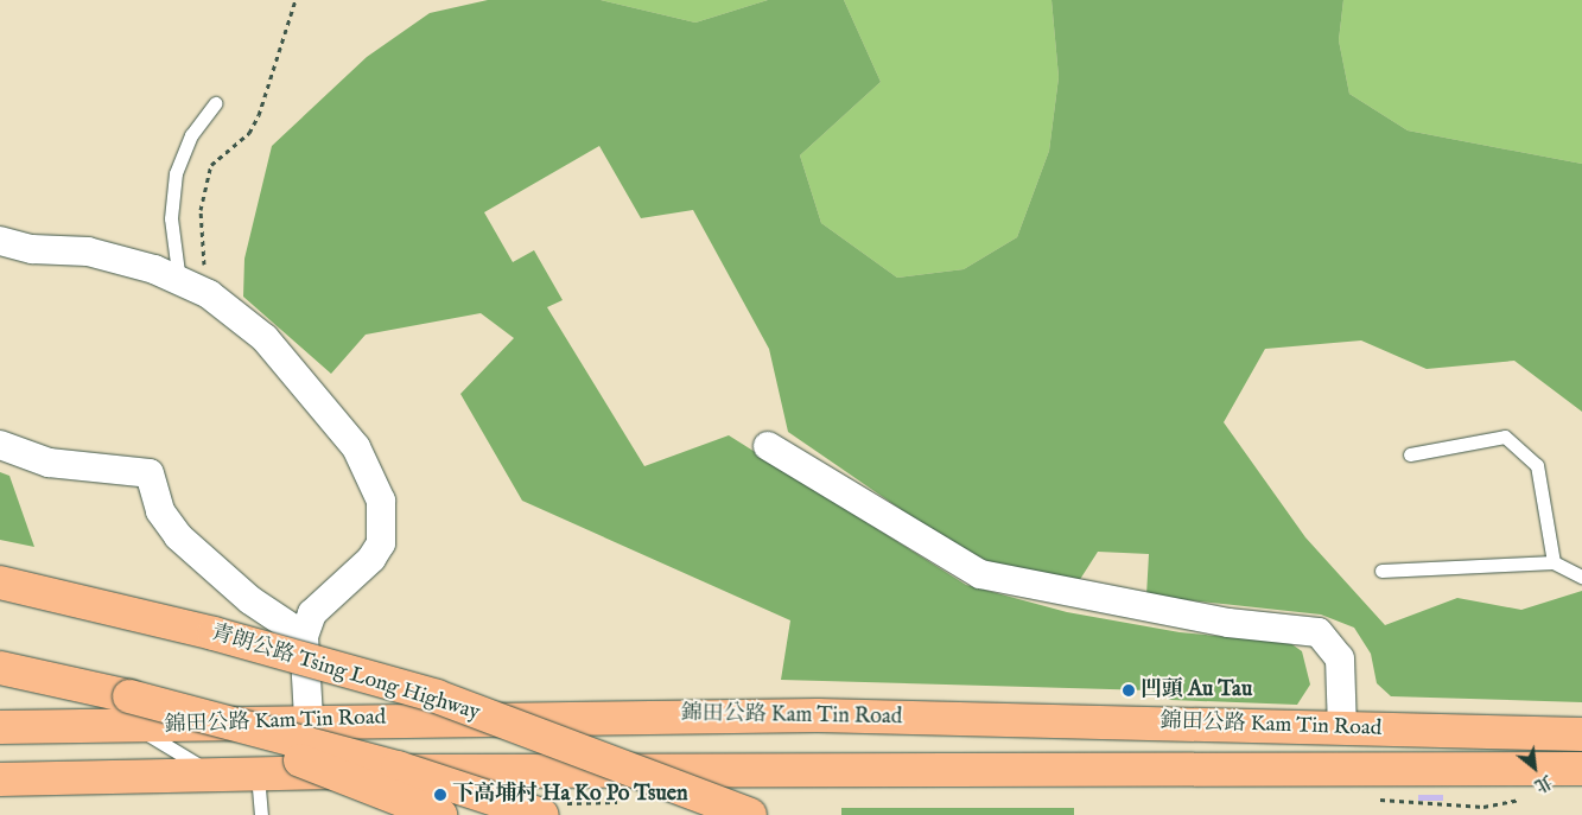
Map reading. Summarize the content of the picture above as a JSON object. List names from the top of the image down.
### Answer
{
  "streets": {
    "main road": ["青朗公路 Tsing Long Highway", "錦田公路 Kam Tin Road"]
  },
  "places": ["凹頭 Au Tau", "下高埔村 Ha Ko Po Tsuen"],
  "north": "bottom right"
}
